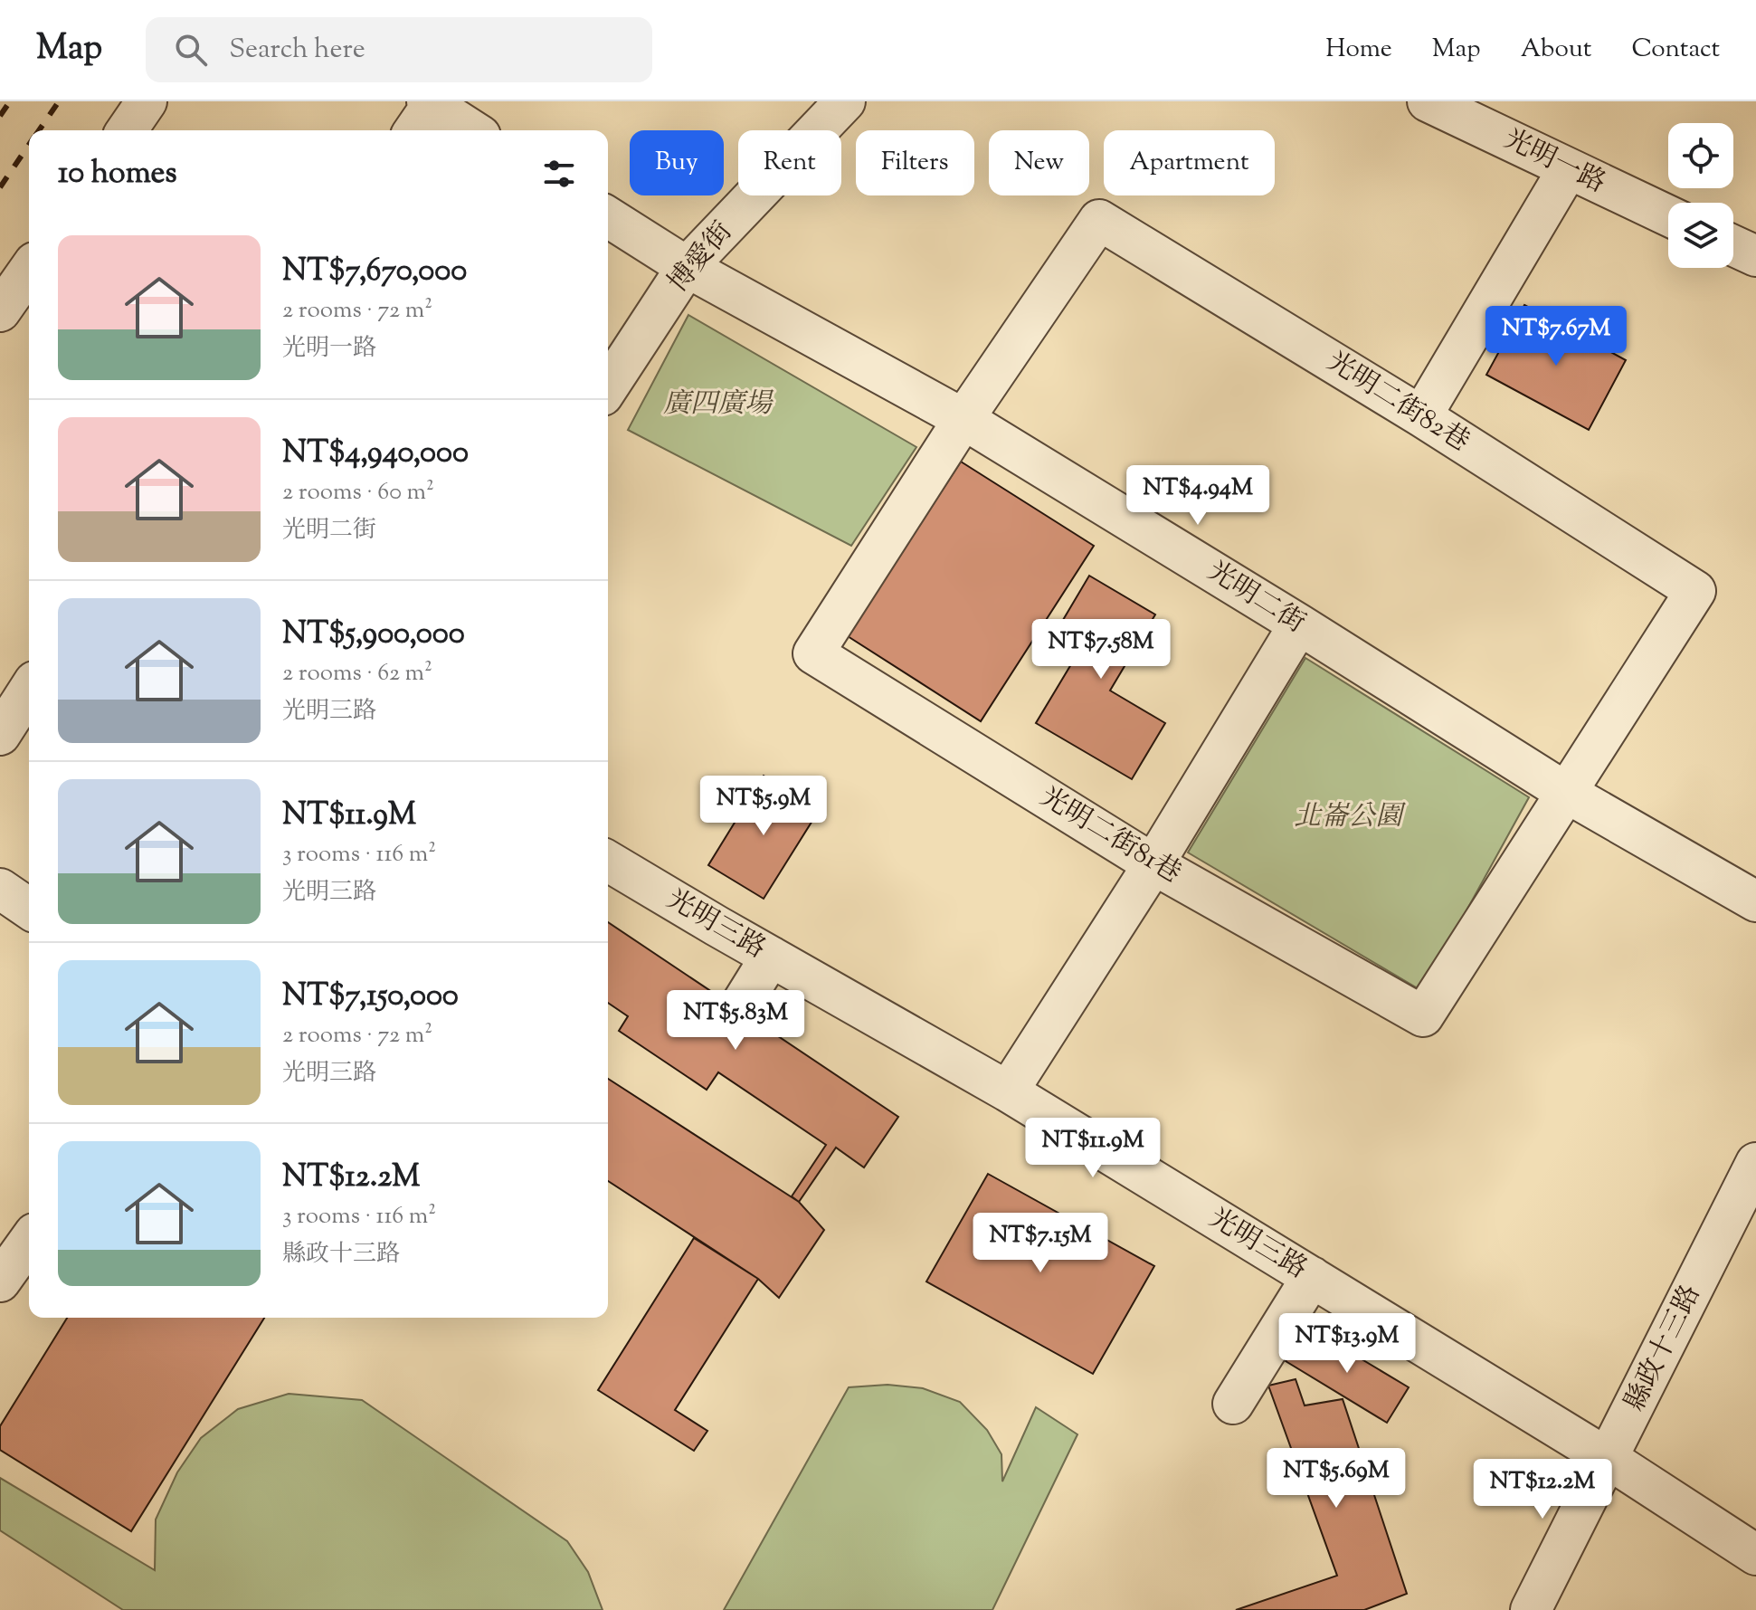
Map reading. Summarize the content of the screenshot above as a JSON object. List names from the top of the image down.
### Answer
{
  "streets": {
    "street": [
      "光明一路",
      "博愛街",
      "光明二街82巷",
      "光明二街",
      "光明二街81巷",
      "光明三路",
      "縣政十三路"
    ]
  },
  "crossings": [
    ["博愛街", "光明二街"],
    ["光明二街82巷", "光明二街"],
    ["光明二街82巷", "光明二街81巷"],
    ["光明二街", "光明二街81巷"],
    ["光明三路", "縣政十三路"]
  ],
  "parks": ["廣四廣場", "北崙公園"],
  "page": {
    "header": "Map",
    "search": "Search here",
    "nav": [
      "Home",
      "Map",
      "About",
      "Contact"
    ],
    "chip": [
      "Buy",
      "Rent",
      "Filters",
      "New",
      "Apartment"
    ],
    "heading": "10 homes",
    "list": [
      {
        "name": "NT$7,670,000",
        "note": "2 rooms · 72 m² · 光明一路"
      },
      {
        "name": "NT$4,940,000",
        "note": "2 rooms · 60 m² · 光明二街"
      },
      {
        "name": "NT$5,900,000",
        "note": "2 rooms · 62 m² · 光明三路"
      },
      {
        "name": "NT$11.9M",
        "note": "3 rooms · 116 m² · 光明三路"
      },
      {
        "name": "NT$7,150,000",
        "note": "2 rooms · 72 m² · 光明三路"
      },
      {
        "name": "NT$12.2M",
        "note": "3 rooms · 116 m² · 縣政十三路"
      }
    ],
    "price": [
      "NT$7.67M",
      "NT$4.94M",
      "NT$7.58M",
      "NT$5.9M",
      "NT$5.83M",
      "NT$11.9M",
      "NT$7.15M",
      "NT$13.9M",
      "NT$5.69M",
      "NT$12.2M"
    ]
  }
}
